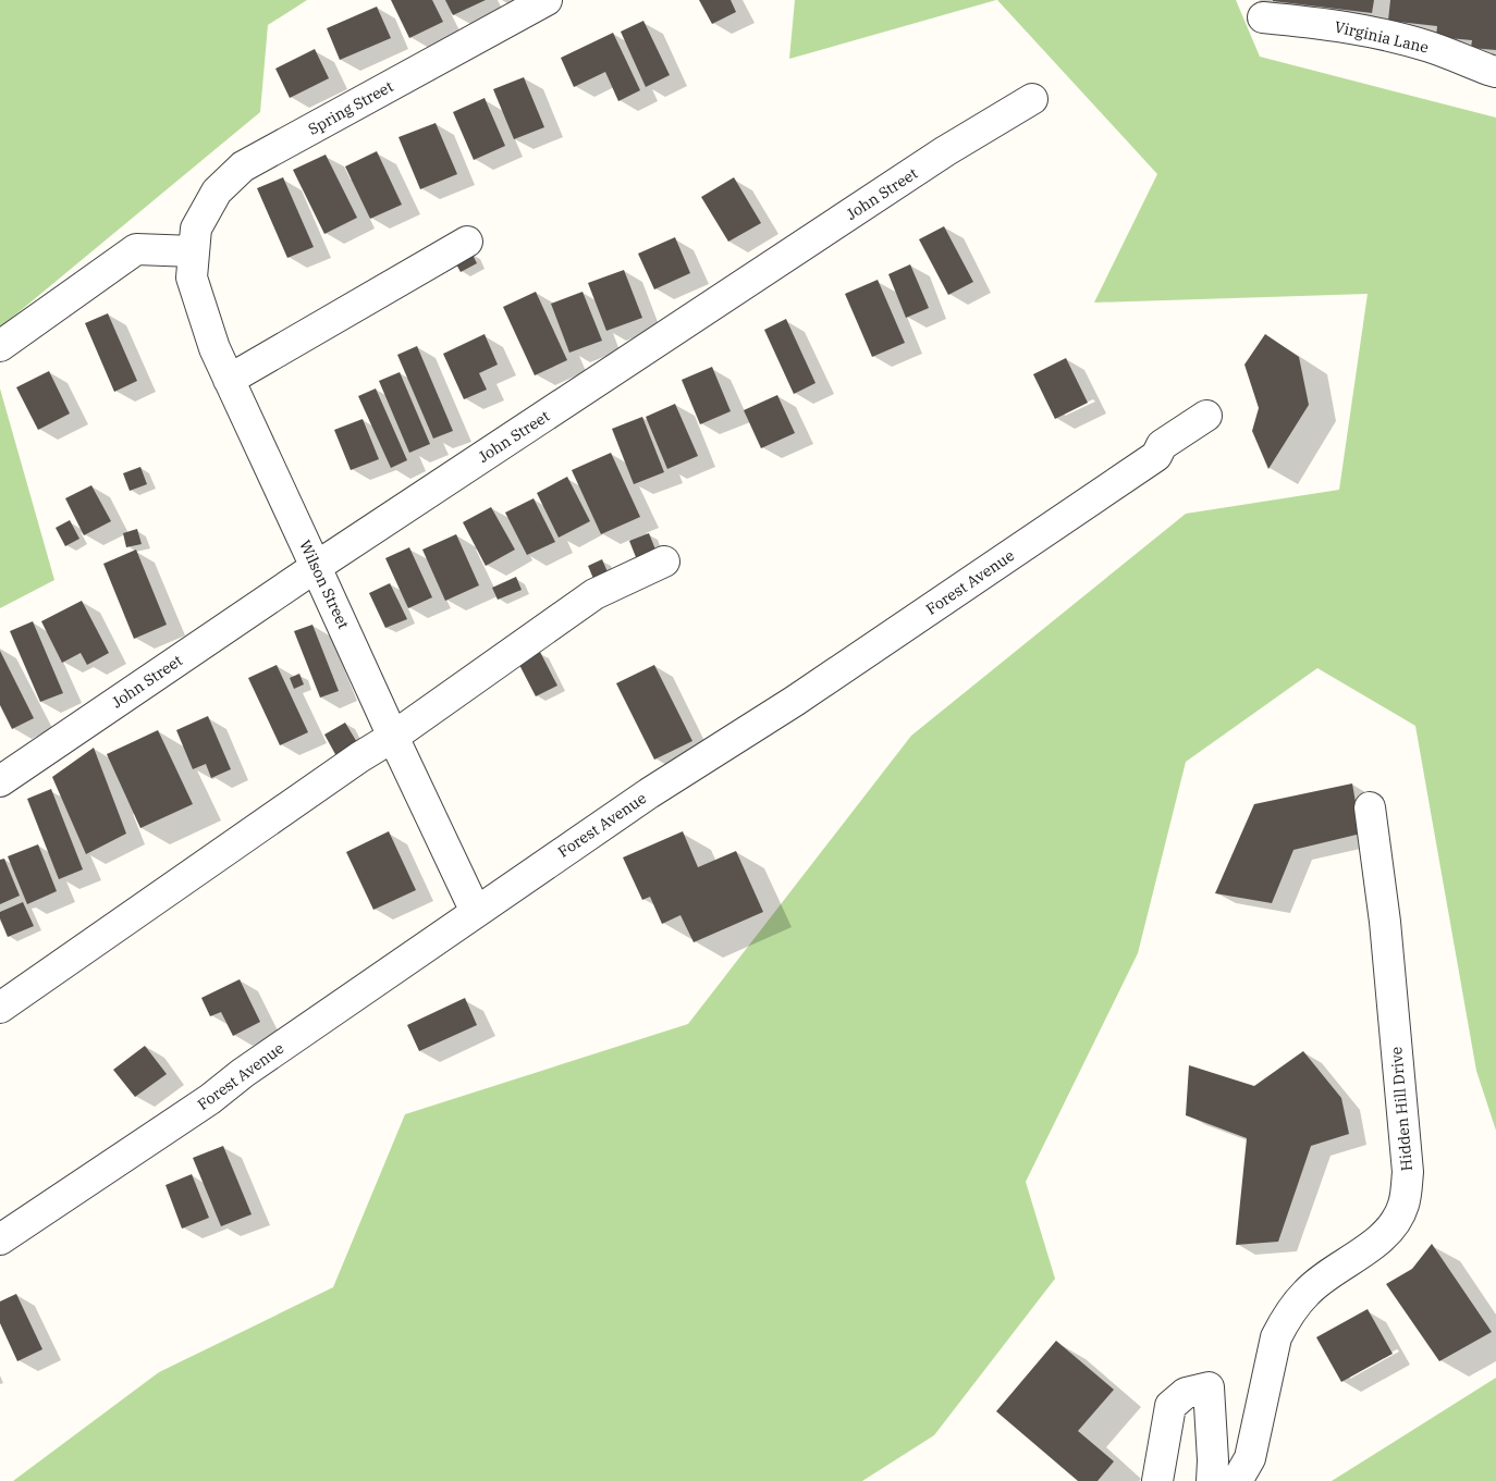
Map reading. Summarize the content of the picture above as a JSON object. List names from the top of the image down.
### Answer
{
  "streets": {
    "street": [
      "Virginia Lane",
      "Spring Street",
      "John Street",
      "Forest Avenue",
      "Wilson Street",
      "Hidden Hill Drive"
    ]
  },
  "crossings": [
    ["Spring Street", "Wilson Street"],
    ["John Street", "Wilson Street"],
    ["Forest Avenue", "Wilson Street"]
  ]
}
